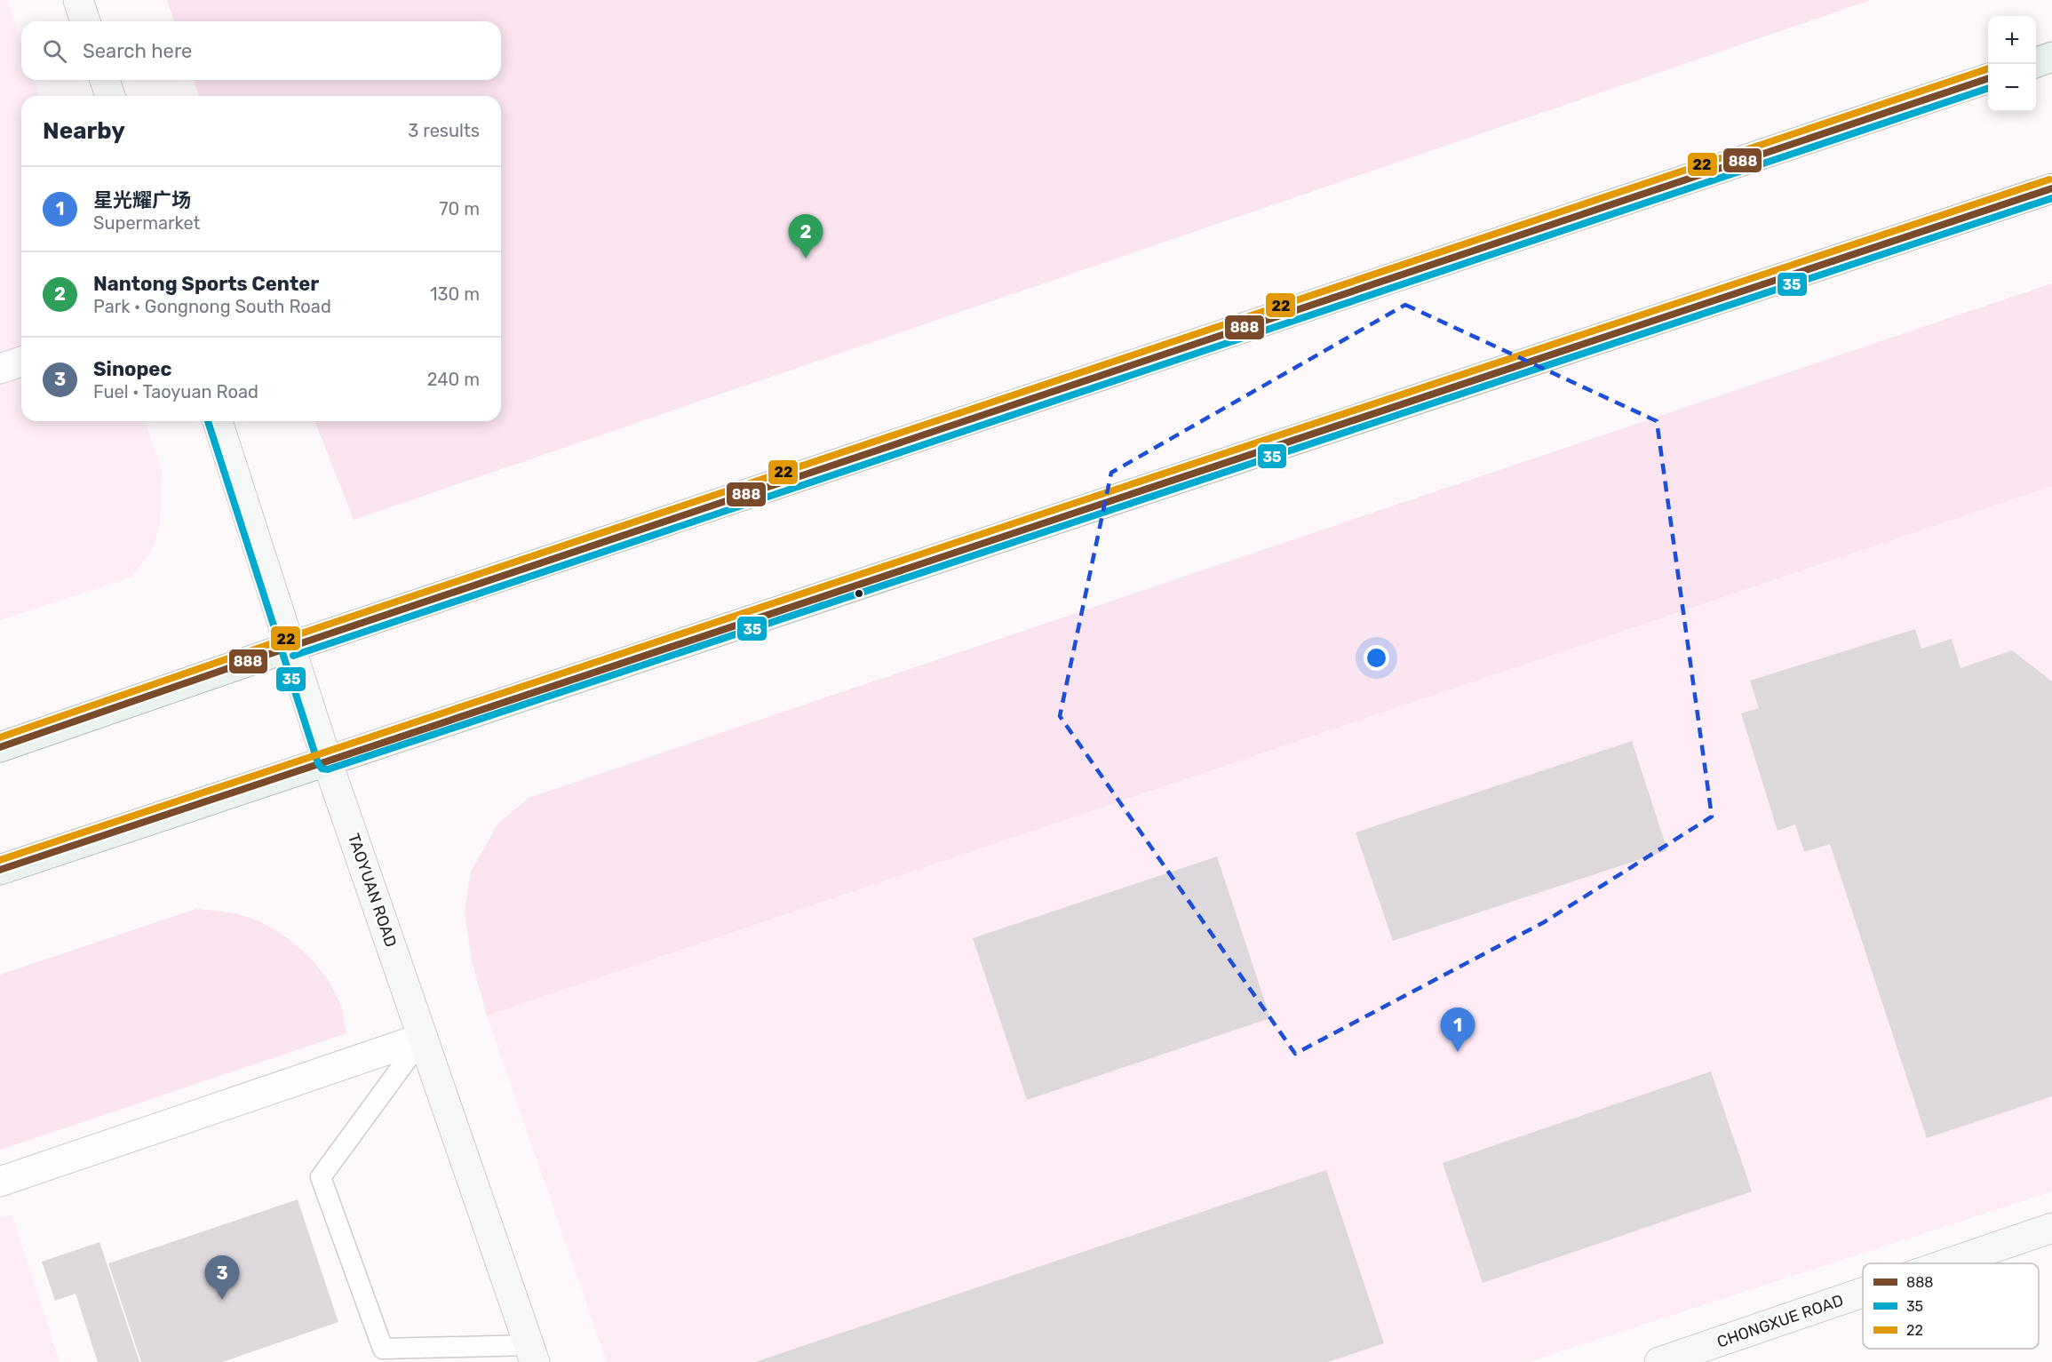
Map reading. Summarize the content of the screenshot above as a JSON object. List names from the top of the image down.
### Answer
{
  "streets": {
    "street": ["TAOYUAN ROAD", "CHONGXUE ROAD"]
  },
  "lines": ["transit line 22", "transit line 888", "transit line 35"],
  "legend": ["888", "35", "22"],
  "page": {
    "map_buttons": ["+", "−"],
    "search": "Search here",
    "heading": ["Nearby", "3 results"],
    "list": [
      {
        "mark": "1",
        "name": "星光耀广场",
        "note": "Supermarket",
        "value": "70 m"
      },
      {
        "mark": "2",
        "name": "Nantong Sports Center",
        "note": "Park · Gongnong South Road",
        "value": "130 m"
      },
      {
        "mark": "3",
        "name": "Sinopec",
        "note": "Fuel · Taoyuan Road",
        "value": "240 m"
      }
    ],
    "pins": ["2", "1", "3"]
  }
}
